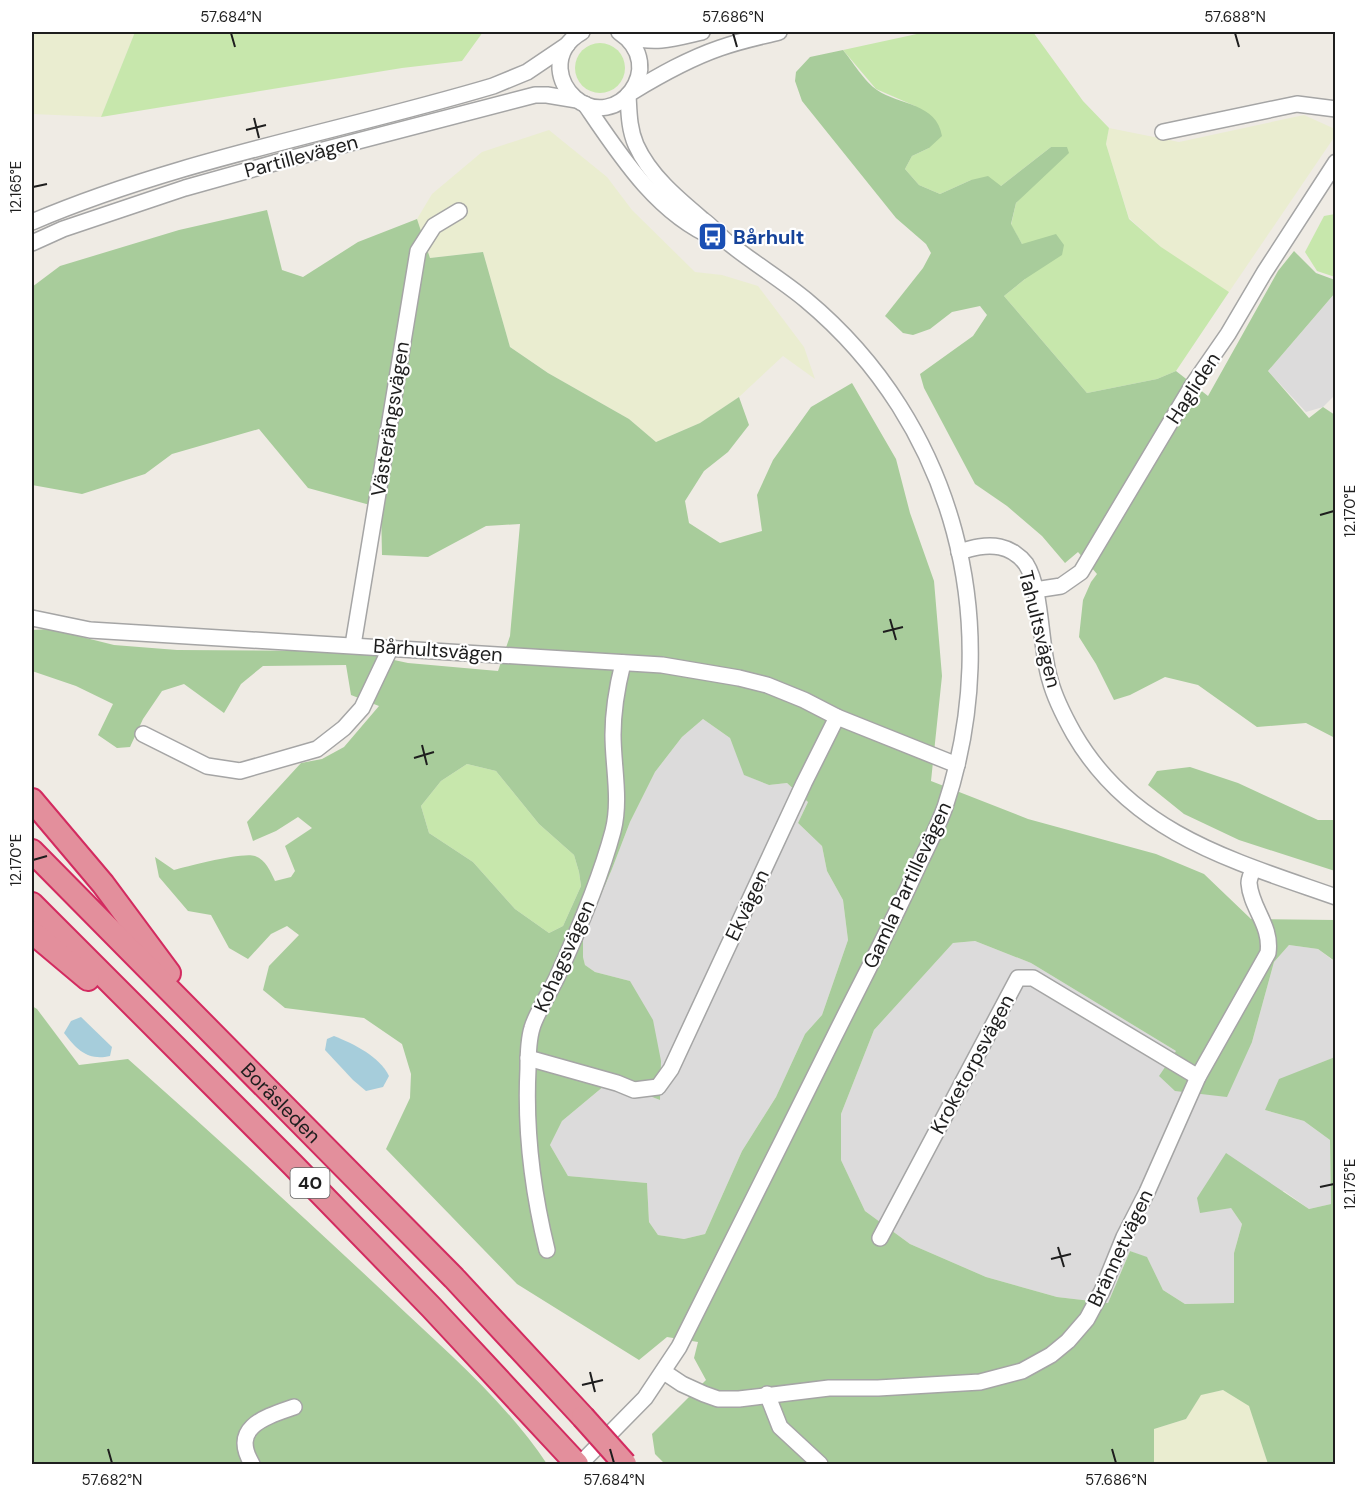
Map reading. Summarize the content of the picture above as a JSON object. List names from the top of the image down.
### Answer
{
  "streets": {
    "highway": ["Boråsleden", "40"],
    "street": [
      "Partillevägen",
      "Hagliden",
      "Västerängsvägen",
      "Tahultsvägen",
      "Bårhultsvägen",
      "Gamla Partillevägen",
      "Ekvägen",
      "Kohagsvägen",
      "Kroketorpsvägen",
      "Brännetvägen"
    ]
  },
  "crossings": [
    ["Partillevägen", "Gamla Partillevägen"],
    ["Hagliden", "Tahultsvägen"],
    ["Västerängsvägen", "Bårhultsvägen"],
    ["Tahultsvägen", "Gamla Partillevägen"],
    ["Tahultsvägen", "Brännetvägen"],
    ["Bårhultsvägen", "Ekvägen"],
    ["Bårhultsvägen", "Kohagsvägen"],
    ["Gamla Partillevägen", "Boråsleden"],
    ["Gamla Partillevägen", "Brännetvägen"],
    ["Ekvägen", "Kohagsvägen"],
    ["Kroketorpsvägen", "Brännetvägen"]
  ],
  "places": {
    "bus stop": ["Bårhult"]
  },
  "coordinates": [
    "57.684°N",
    "57.686°N",
    "57.688°N",
    "12.165°E",
    "12.170°E",
    "12.175°E",
    "57.682°N"
  ]
}
